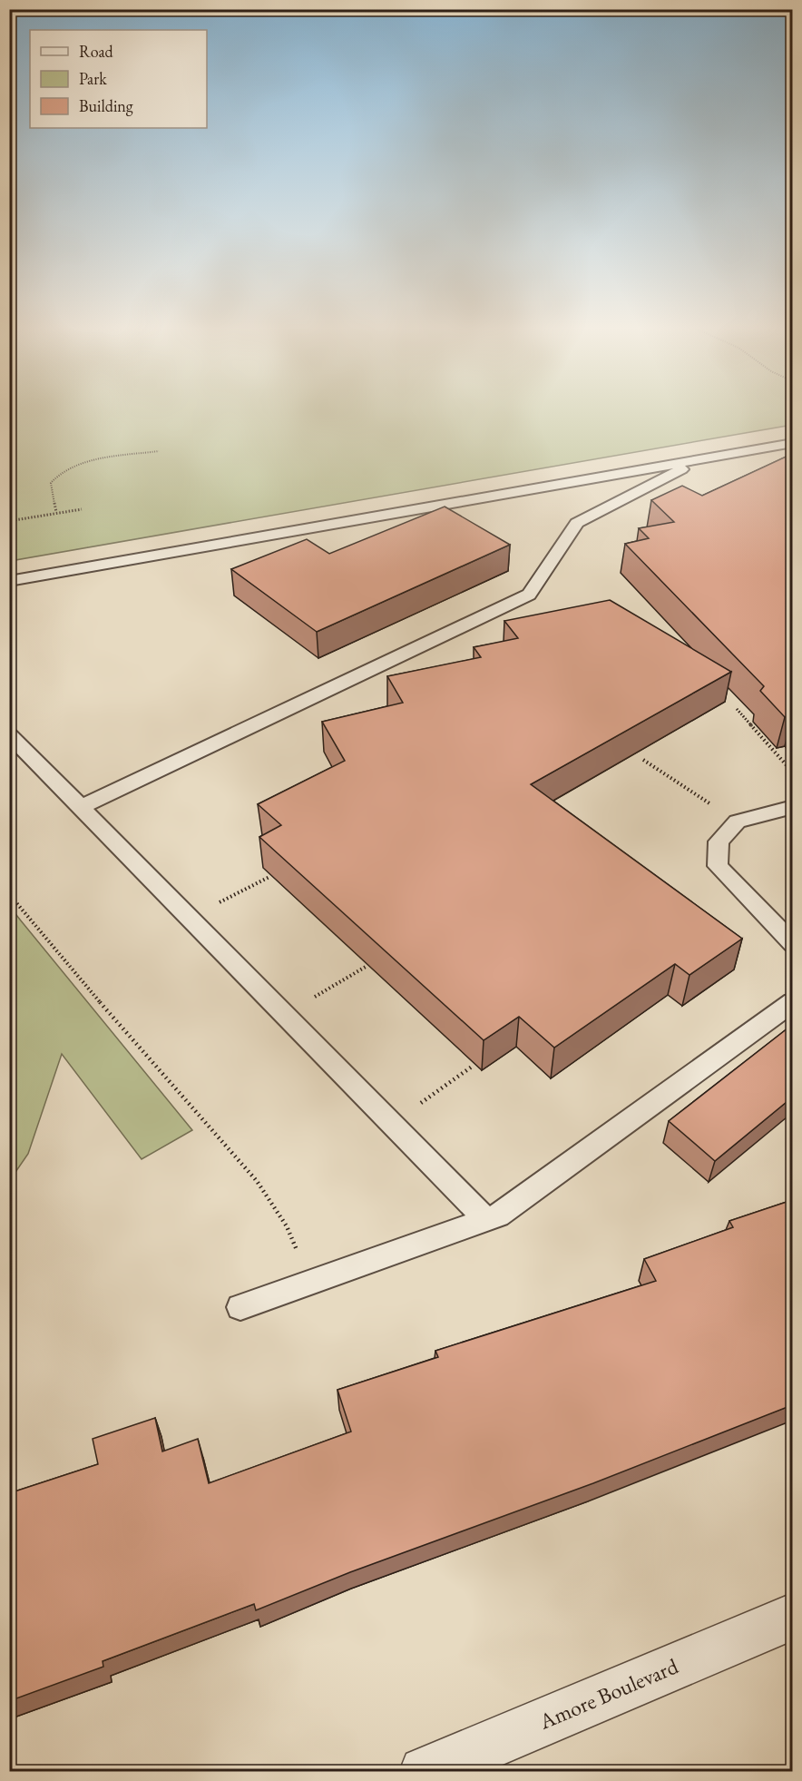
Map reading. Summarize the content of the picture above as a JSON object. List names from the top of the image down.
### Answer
{
  "streets": {
    "street": ["Amore Boulevard"]
  },
  "legend": ["Road", "Park", "Building"]
}
